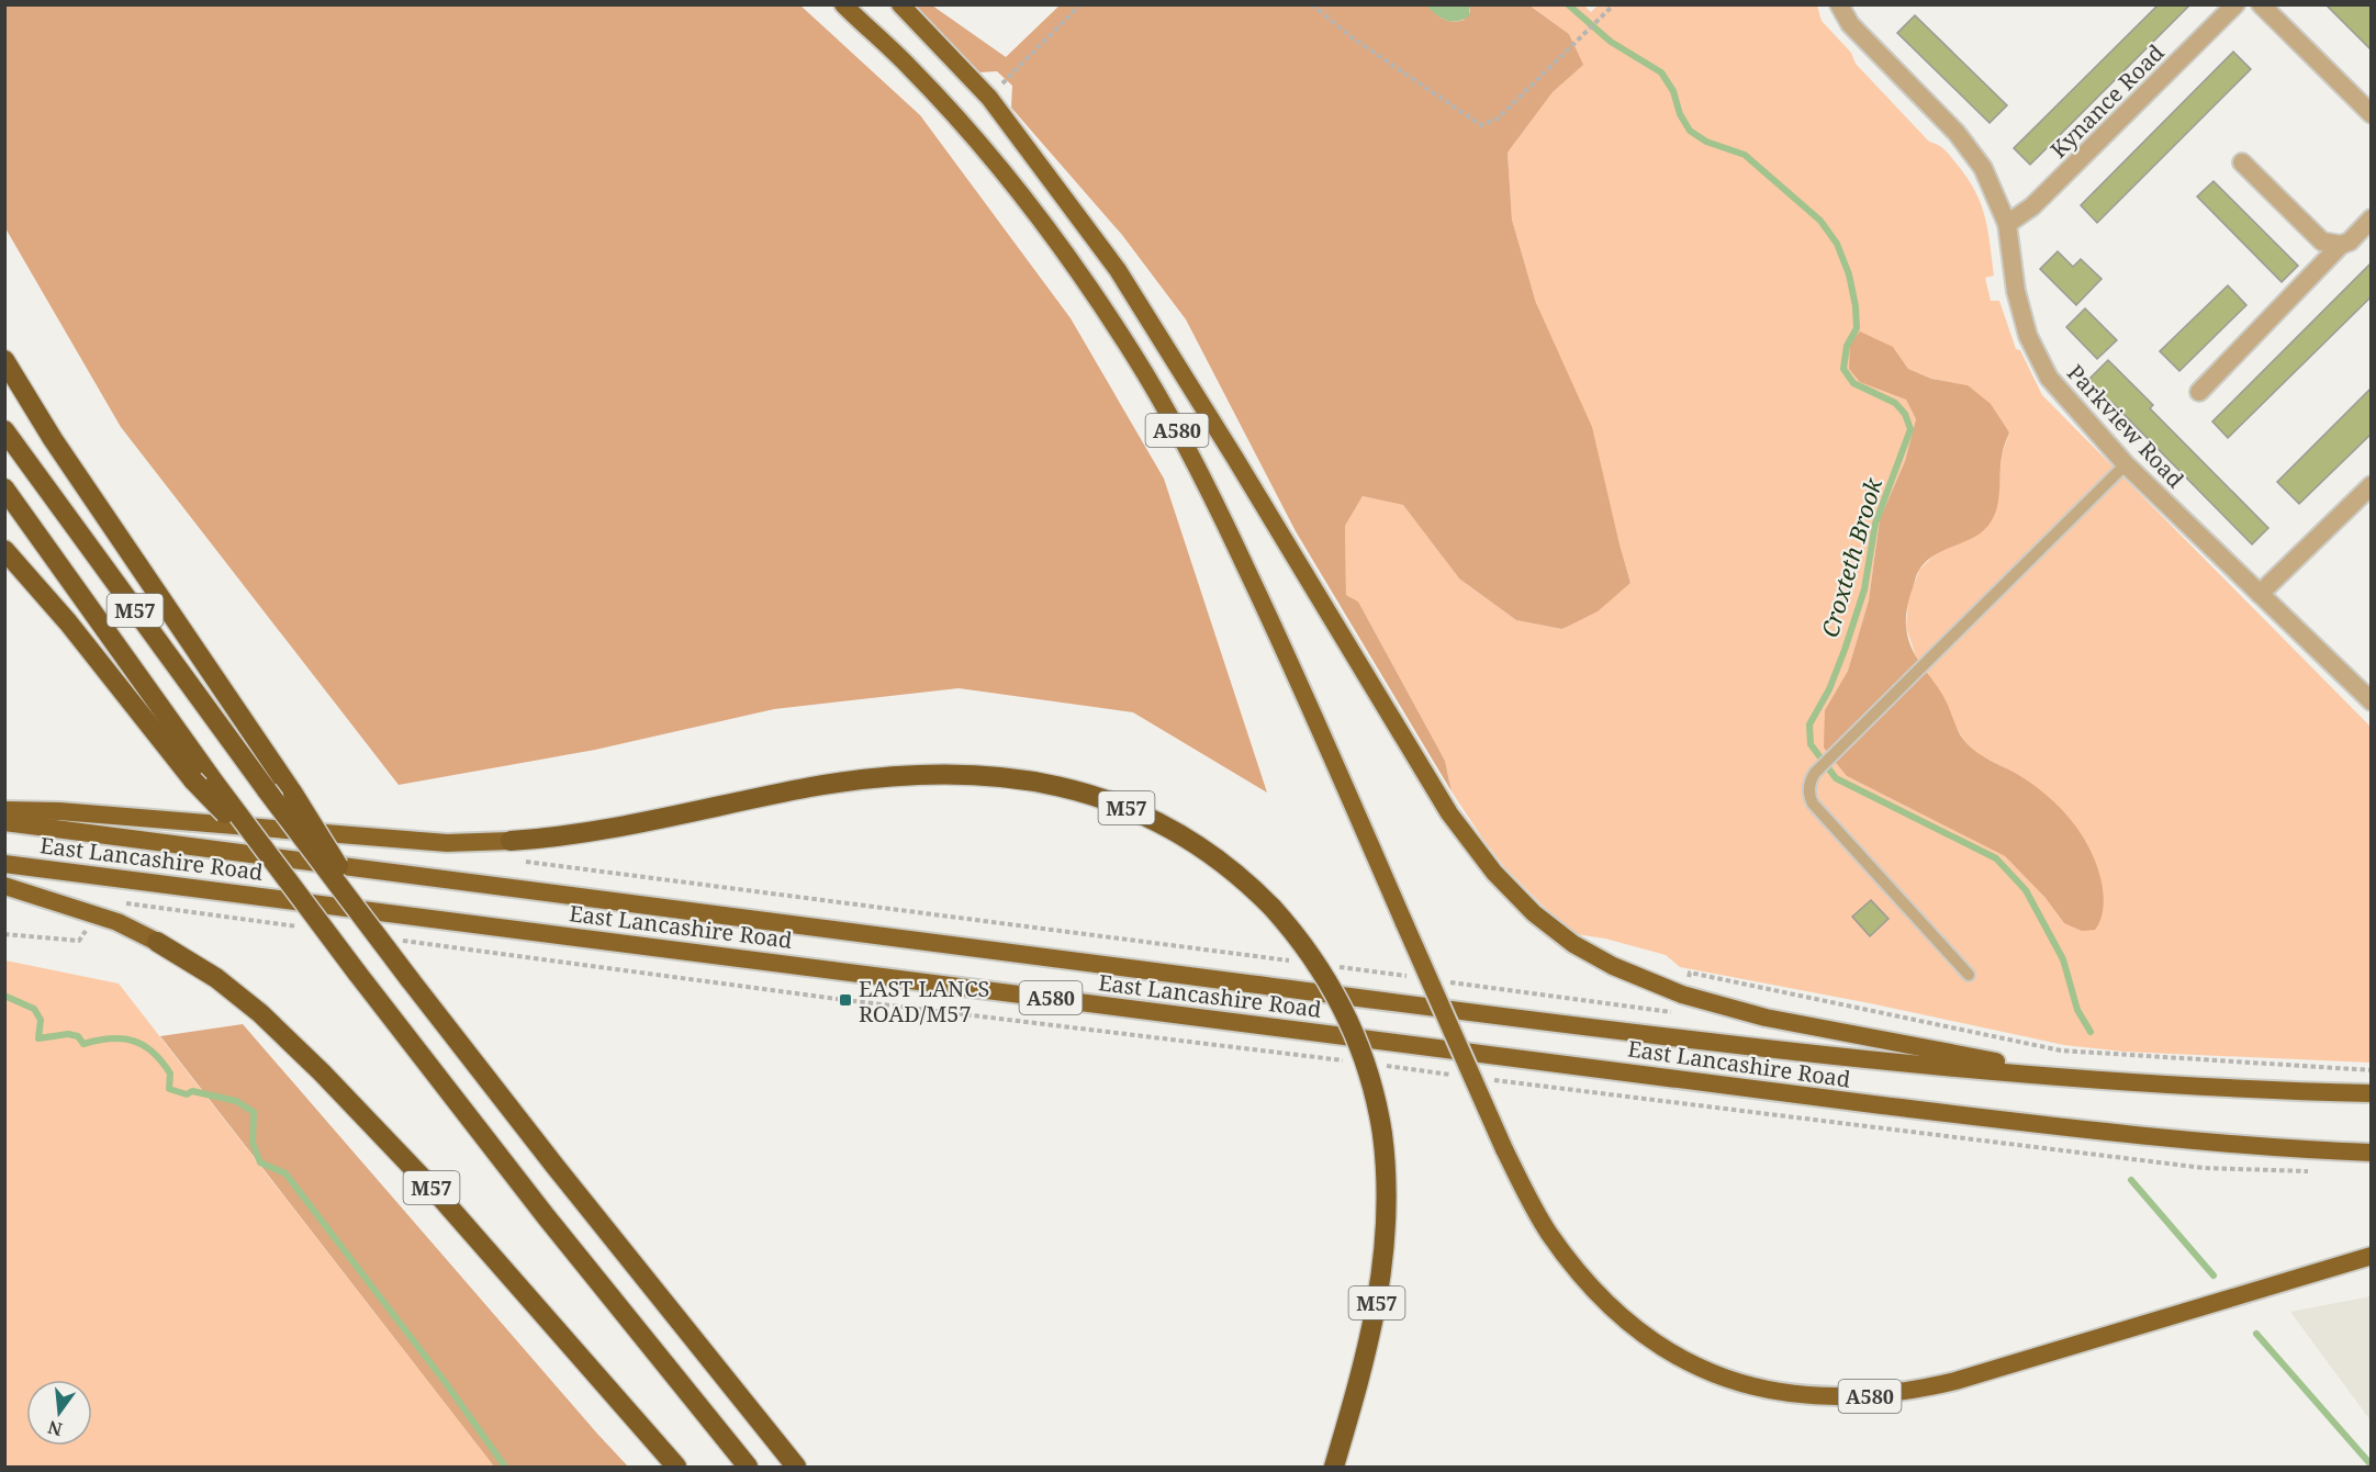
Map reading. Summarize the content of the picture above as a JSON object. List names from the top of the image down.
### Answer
{
  "streets": {
    "highway": ["A580", "M57", "East Lancashire Road"],
    "street": ["Kynance Road", "Parkview Road"]
  },
  "crossings": [
    ["Kynance Road", "Parkview Road"],
    ["A580", "East Lancashire Road"]
  ],
  "water": ["Croxteth Brook"],
  "places": {
    "transit": ["EAST LANCS ROAD/M57"]
  },
  "north": "bottom"
}
